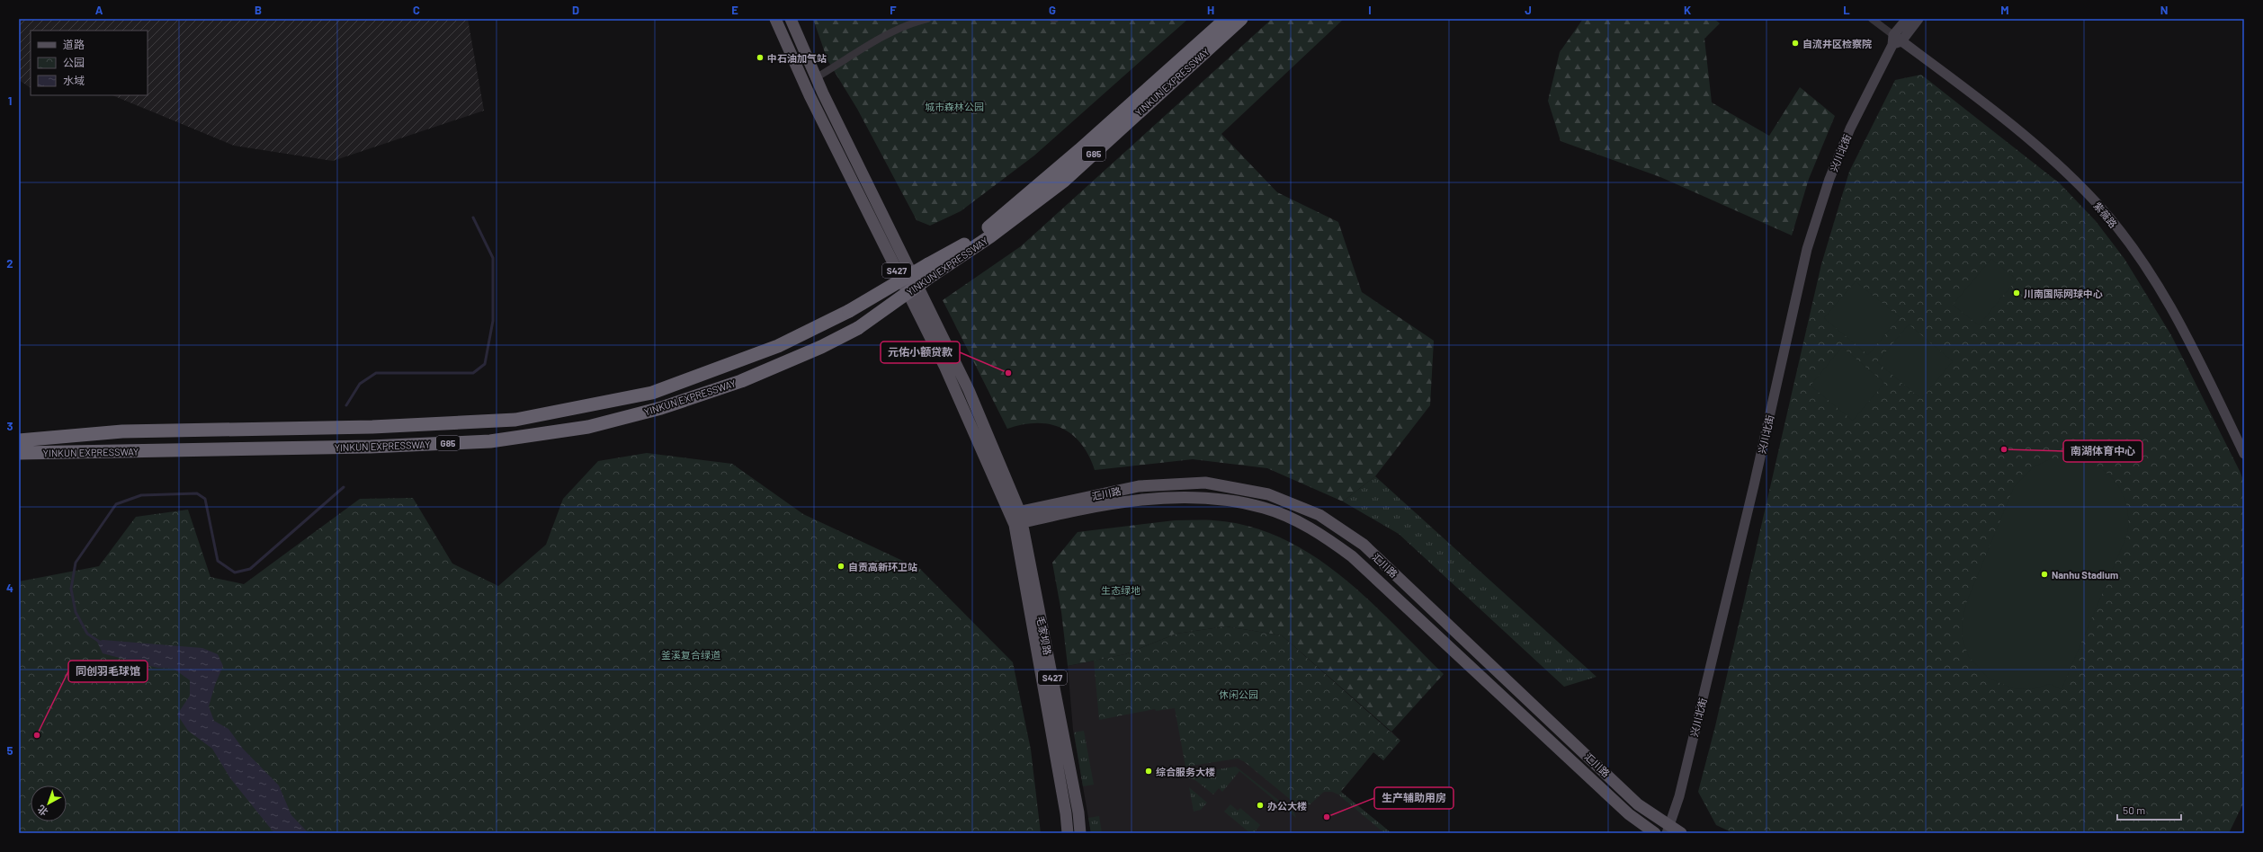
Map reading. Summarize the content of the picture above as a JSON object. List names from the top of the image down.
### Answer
{
  "streets": {
    "highway": ["YINKUN EXPRESSWAY", "G85"],
    "main road": ["S427", "汇川路", "毛家坝路"],
    "street": ["兴川北街", "紫薇路"]
  },
  "crossings": [
    ["兴川北街", "紫薇路"],
    ["兴川北街", "汇川路"],
    ["S427", "汇川路"],
    ["S427", "毛家坝路"],
    ["汇川路", "毛家坝路"]
  ],
  "parks": [
    "城市森林公园",
    "生态绿地",
    "釜溪复合绿道",
    "休闲公园"
  ],
  "places": [
    "自流井区检察院",
    "中石油加气站",
    "川南国际网球中心",
    "元佑小额贷款",
    "南湖体育中心",
    "自贡高新环卫站",
    "Nanhu Stadium",
    "同创羽毛球馆",
    "综合服务大楼",
    "办公大楼",
    "生产辅助用房"
  ],
  "legend": ["道路", "公园", "水域"],
  "scale_bar": "50 m",
  "north": "bottom left",
  "grid": {
    "columns": [
      "A",
      "B",
      "C",
      "D",
      "E",
      "F",
      "G",
      "H",
      "I",
      "J",
      "K",
      "L",
      "M",
      "N"
    ],
    "rows": [
      "1",
      "2",
      "3",
      "4",
      "5"
    ]
  }
}
